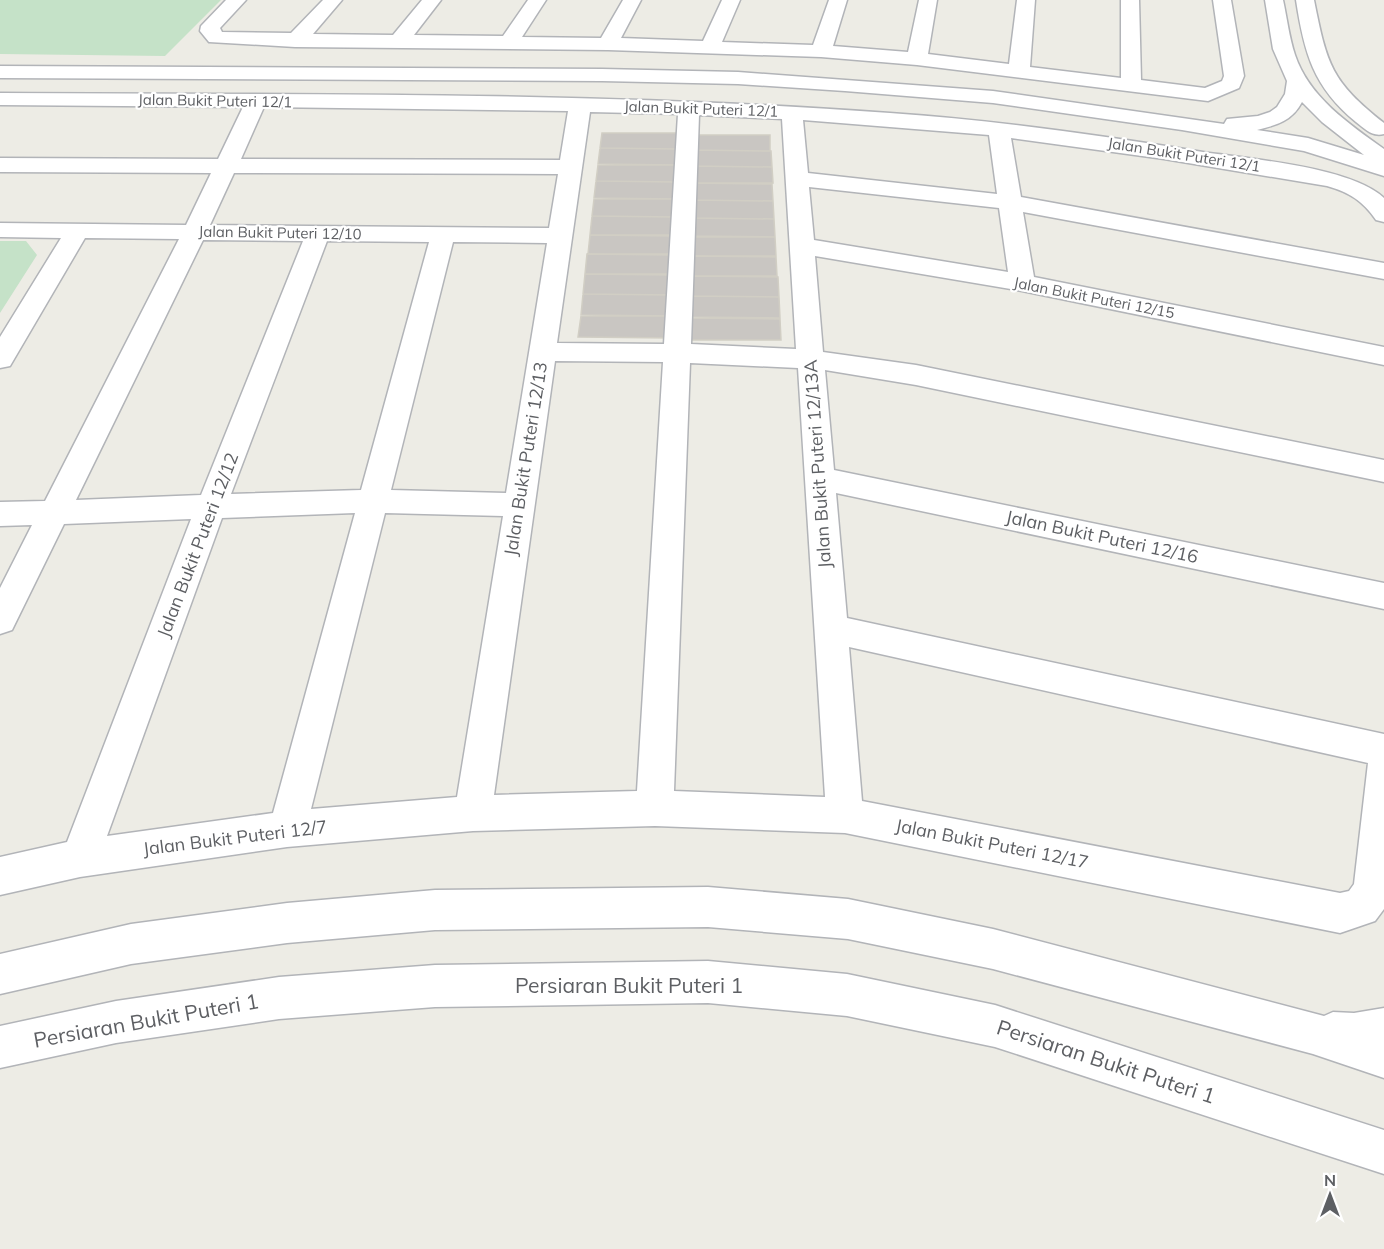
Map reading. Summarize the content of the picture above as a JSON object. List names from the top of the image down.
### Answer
{
  "streets": {
    "street": [
      "Jalan Bukit Puteri 12/1",
      "Jalan Bukit Puteri 12/10",
      "Jalan Bukit Puteri 12/15",
      "Jalan Bukit Puteri 12/13",
      "Jalan Bukit Puteri 12/13A",
      "Jalan Bukit Puteri 12/16",
      "Jalan Bukit Puteri 12/12",
      "Jalan Bukit Puteri 12/7",
      "Jalan Bukit Puteri 12/17",
      "Persiaran Bukit Puteri 1"
    ]
  },
  "crossings": [
    ["Jalan Bukit Puteri 12/1", "Jalan Bukit Puteri 12/13"],
    ["Jalan Bukit Puteri 12/1", "Jalan Bukit Puteri 12/13A"],
    ["Jalan Bukit Puteri 12/10", "Jalan Bukit Puteri 12/13"],
    ["Jalan Bukit Puteri 12/10", "Jalan Bukit Puteri 12/12"],
    ["Jalan Bukit Puteri 12/15", "Jalan Bukit Puteri 12/13A"],
    ["Jalan Bukit Puteri 12/13", "Jalan Bukit Puteri 12/7"],
    ["Jalan Bukit Puteri 12/13", "Jalan Bukit Puteri 12/17"],
    ["Jalan Bukit Puteri 12/13A", "Jalan Bukit Puteri 12/16"],
    ["Jalan Bukit Puteri 12/13A", "Jalan Bukit Puteri 12/17"],
    ["Jalan Bukit Puteri 12/12", "Jalan Bukit Puteri 12/7"],
    ["Jalan Bukit Puteri 12/7", "Jalan Bukit Puteri 12/17"]
  ],
  "north": "top"
}
